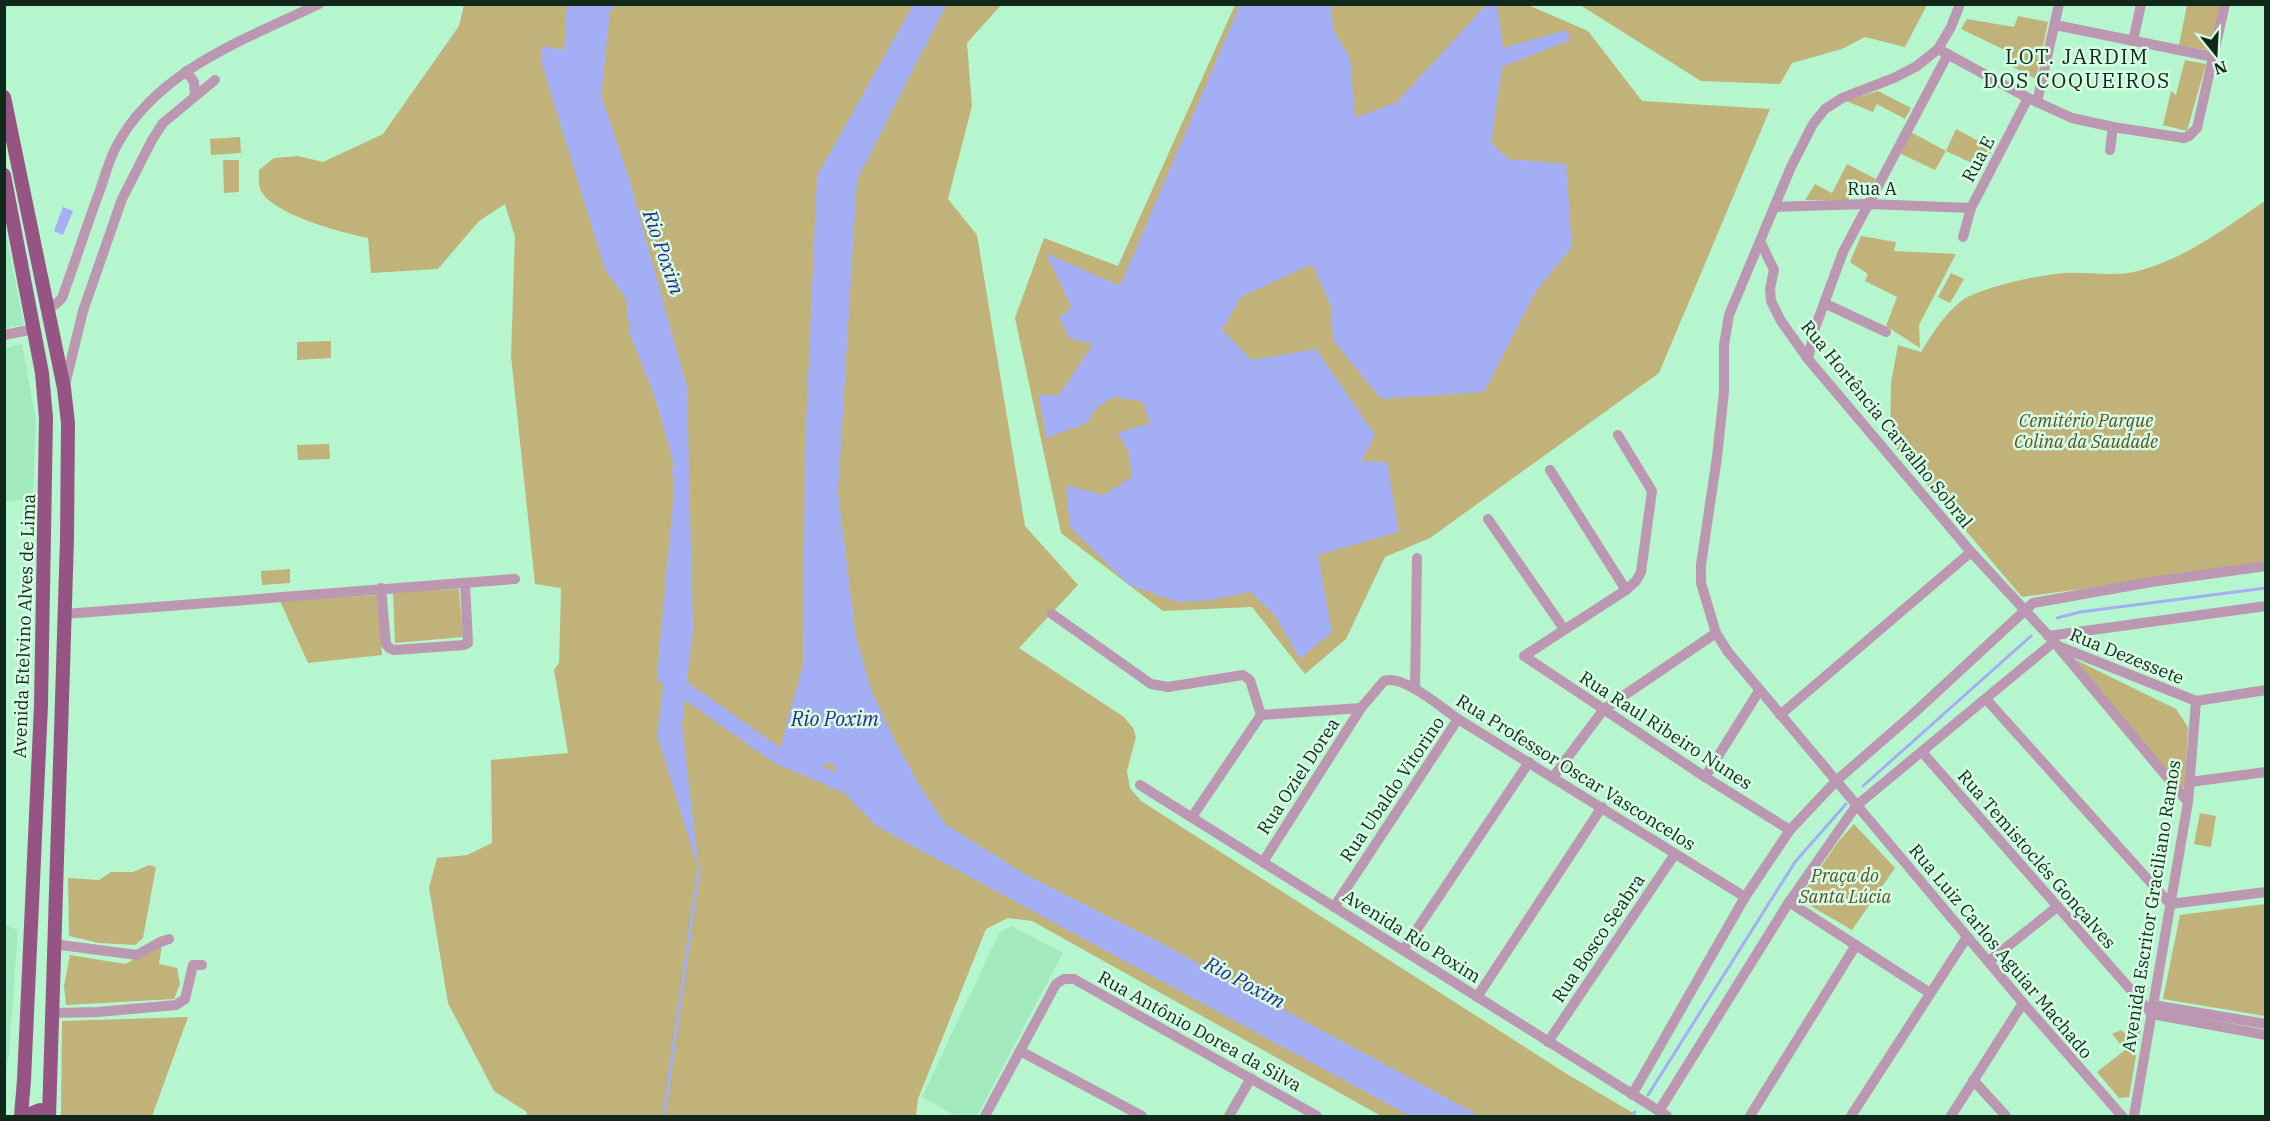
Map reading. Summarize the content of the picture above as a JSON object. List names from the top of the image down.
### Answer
{
  "streets": {
    "main road": ["Avenida Etelvino Alves de Lima"],
    "street": [
      "Rua E",
      "Rua A",
      "Rua Hortência Carvalho Sobral",
      "Rua Dezessete",
      "Rua Raul Ribeiro Nunes",
      "Rua Professor Oscar Vasconcelos",
      "Rua Oziel Dorea",
      "Rua Ubaldo Vitorino",
      "Rua Temistoclés Gonçalves",
      "Avenida Escritor Graciliano Ramos",
      "Avenida Rio Poxim",
      "Rua Bosco Seabra",
      "Rua Luiz Carlos Aguiar Machado",
      "Rua Antônio Dorea da Silva"
    ]
  },
  "crossings": [
    ["Rua E", "Rua A"],
    ["Rua Hortência Carvalho Sobral", "Rua Dezessete"],
    ["Rua Dezessete", "Avenida Escritor Graciliano Ramos"],
    ["Rua Professor Oscar Vasconcelos", "Rua Oziel Dorea"],
    ["Rua Professor Oscar Vasconcelos", "Rua Ubaldo Vitorino"],
    ["Rua Professor Oscar Vasconcelos", "Rua Bosco Seabra"],
    ["Rua Oziel Dorea", "Avenida Rio Poxim"],
    ["Rua Ubaldo Vitorino", "Avenida Rio Poxim"],
    ["Rua Temistoclés Gonçalves", "Avenida Escritor Graciliano Ramos"],
    ["Avenida Rio Poxim", "Rua Bosco Seabra"]
  ],
  "districts": ["LOT. JARDIM DOS COQUEIROS"],
  "water": ["Rio Poxim"],
  "parks": ["Cemitério Parque Colina da Saudade", "Praça do Santa Lúcia"],
  "north": "bottom"
}
